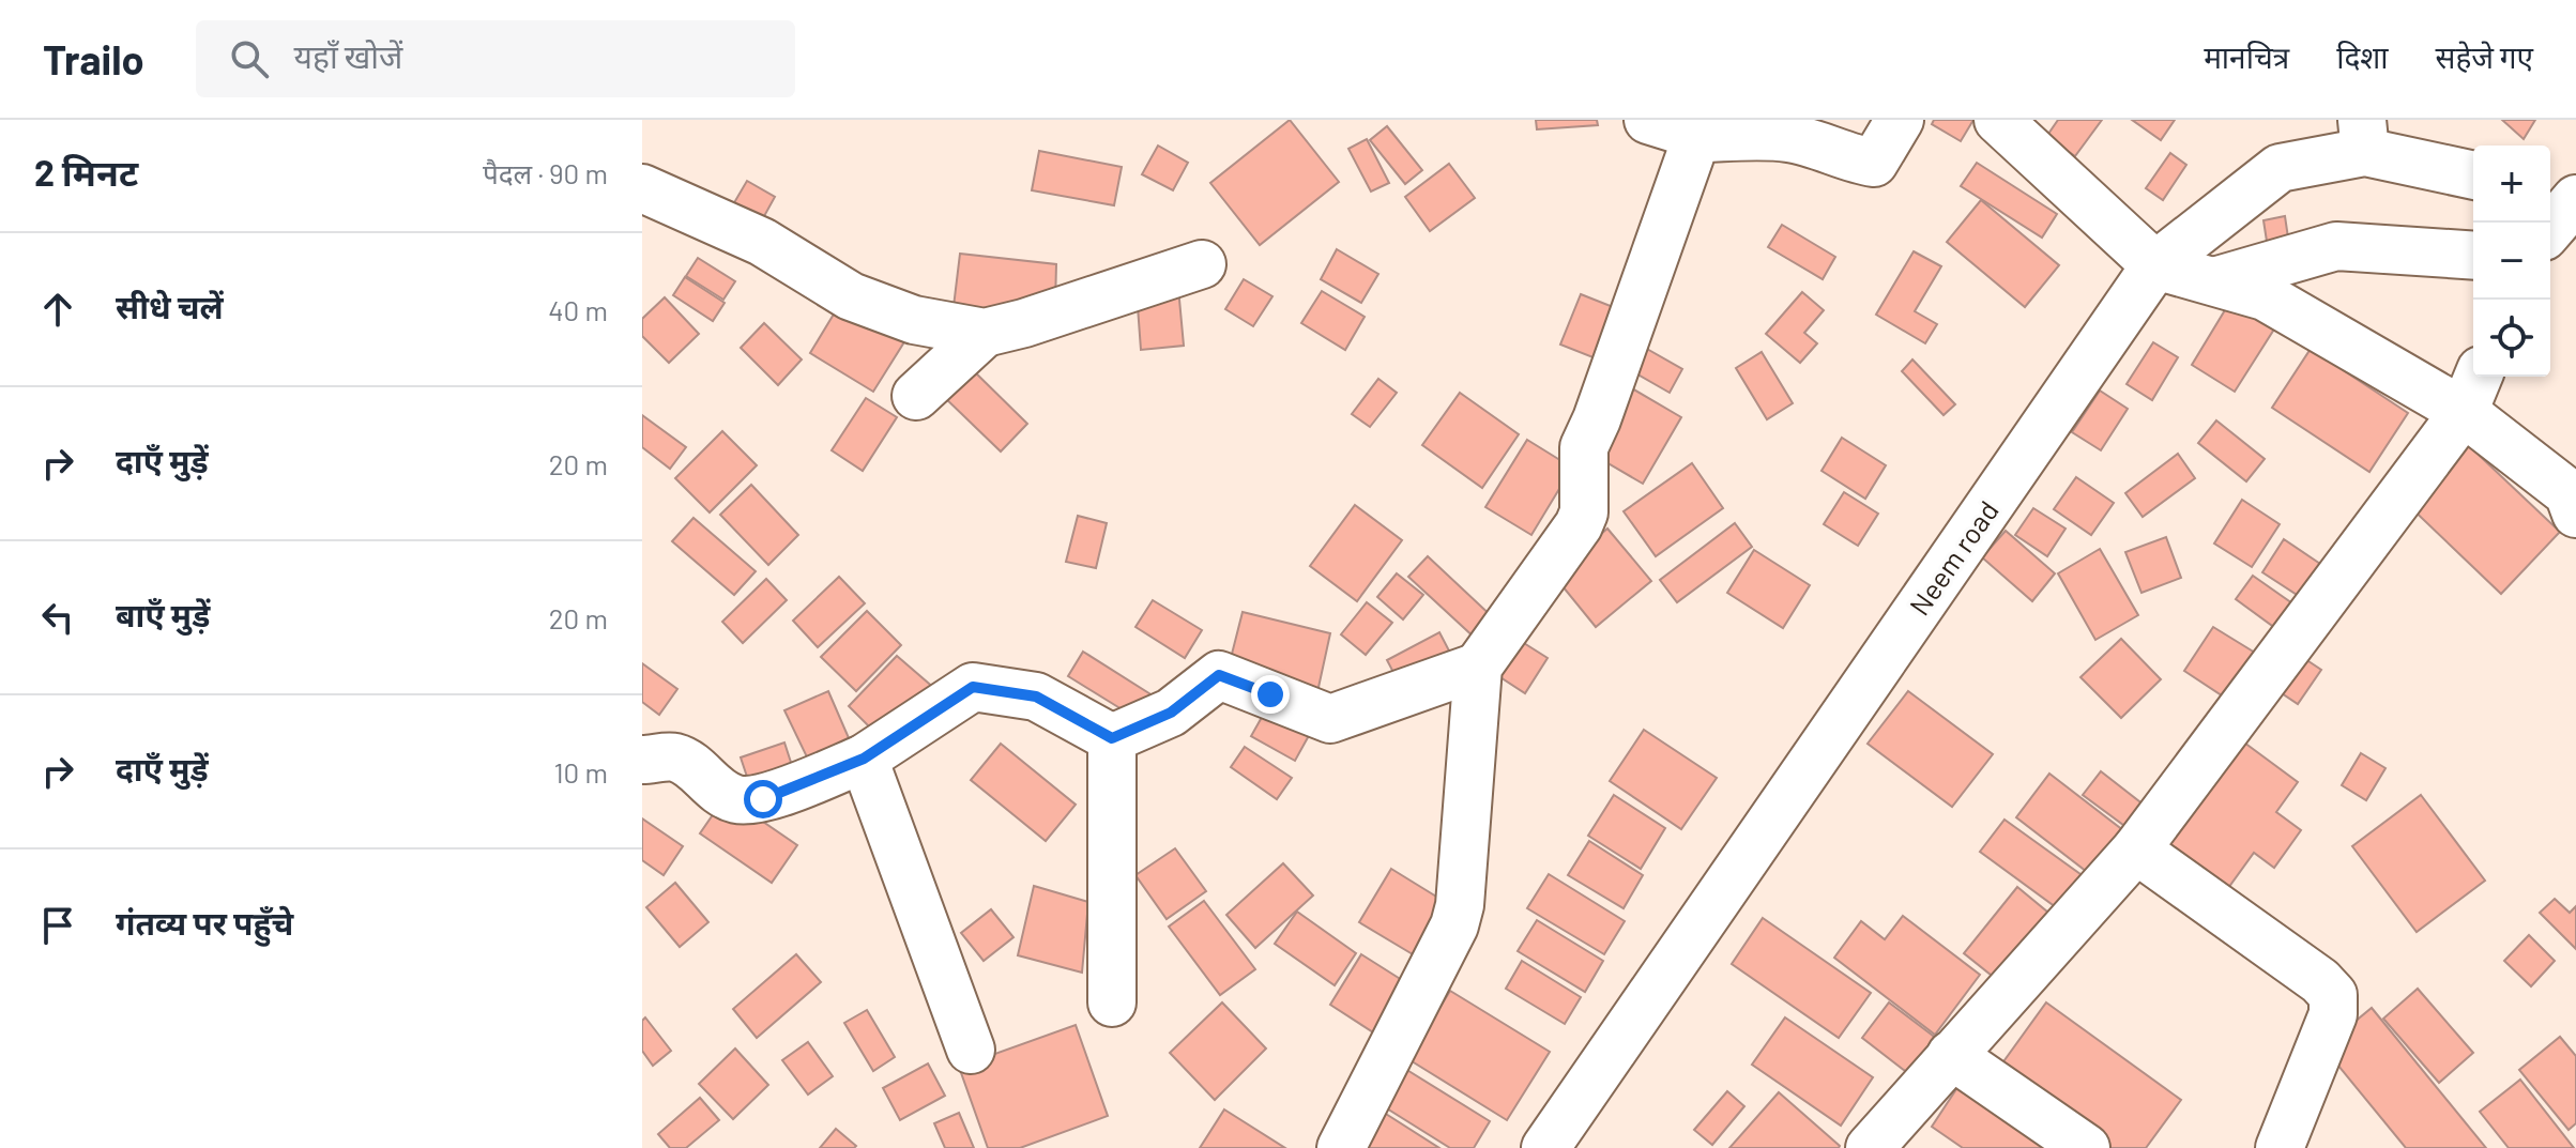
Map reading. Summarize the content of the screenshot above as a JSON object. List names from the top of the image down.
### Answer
{
  "streets": {
    "street": ["Neem road"]
  },
  "page": {
    "header": "Trailo",
    "search": "यहाँ खोजें",
    "nav": ["मानचित्र", "दिशा", "सहेजे गए"],
    "heading": ["2 मिनट", "पैदल · 90 m"],
    "map_buttons": ["+", "−"],
    "list": [
      ["सीधे चलें", "40 m"],
      ["दाएँ मुड़ें", "20 m"],
      ["बाएँ मुड़ें", "20 m"],
      ["दाएँ मुड़ें", "10 m"],
      "गंतव्य पर पहुँचे"
    ]
  }
}
